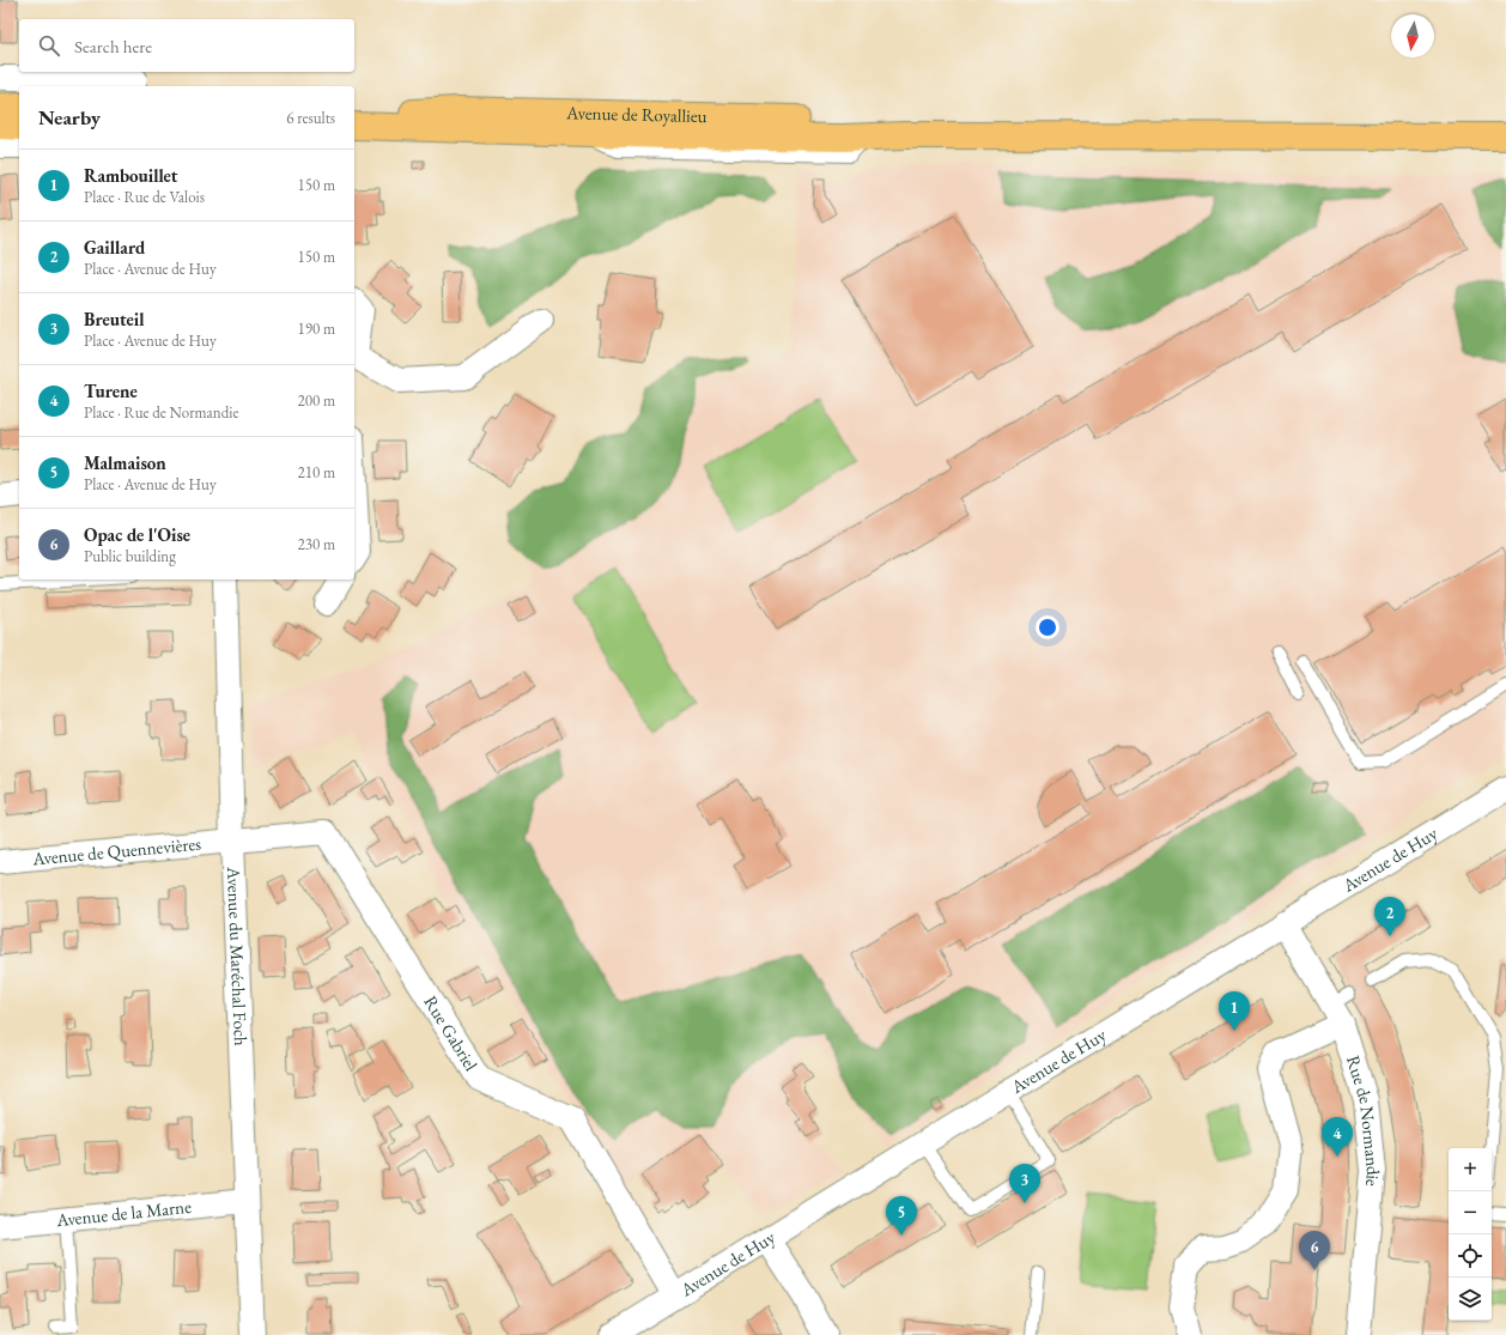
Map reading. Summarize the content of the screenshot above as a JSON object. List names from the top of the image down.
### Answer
{
  "streets": {
    "main road": ["Avenue de Royallieu"],
    "street": [
      "Avenue de Quennevières",
      "Avenue de Huy",
      "Avenue du Maréchal Foch",
      "Rue Gabriel",
      "Rue de Normandie",
      "Avenue de la Marne"
    ]
  },
  "crossings": [
    ["Avenue de Quennevières", "Avenue du Maréchal Foch"],
    ["Avenue de Quennevières", "Rue Gabriel"],
    ["Avenue de Huy", "Rue Gabriel"],
    ["Avenue de Huy", "Rue de Normandie"],
    ["Avenue du Maréchal Foch", "Rue Gabriel"],
    ["Avenue du Maréchal Foch", "Avenue de la Marne"]
  ],
  "north": "bottom",
  "page": {
    "search": "Search here",
    "heading": ["Nearby", "6 results"],
    "list": [
      {
        "mark": "1",
        "name": "Rambouillet",
        "note": "Place · Rue de Valois",
        "value": "150 m"
      },
      {
        "mark": "2",
        "name": "Gaillard",
        "note": "Place · Avenue de Huy",
        "value": "150 m"
      },
      {
        "mark": "3",
        "name": "Breuteil",
        "note": "Place · Avenue de Huy",
        "value": "190 m"
      },
      {
        "mark": "4",
        "name": "Turene",
        "note": "Place · Rue de Normandie",
        "value": "200 m"
      },
      {
        "mark": "5",
        "name": "Malmaison",
        "note": "Place · Avenue de Huy",
        "value": "210 m"
      },
      {
        "mark": "6",
        "name": "Opac de l'Oise",
        "note": "Public building",
        "value": "230 m"
      }
    ],
    "pins": [
      "2",
      "1",
      "4",
      "3",
      "5",
      "6"
    ],
    "map_buttons": ["+", "−"]
  }
}
